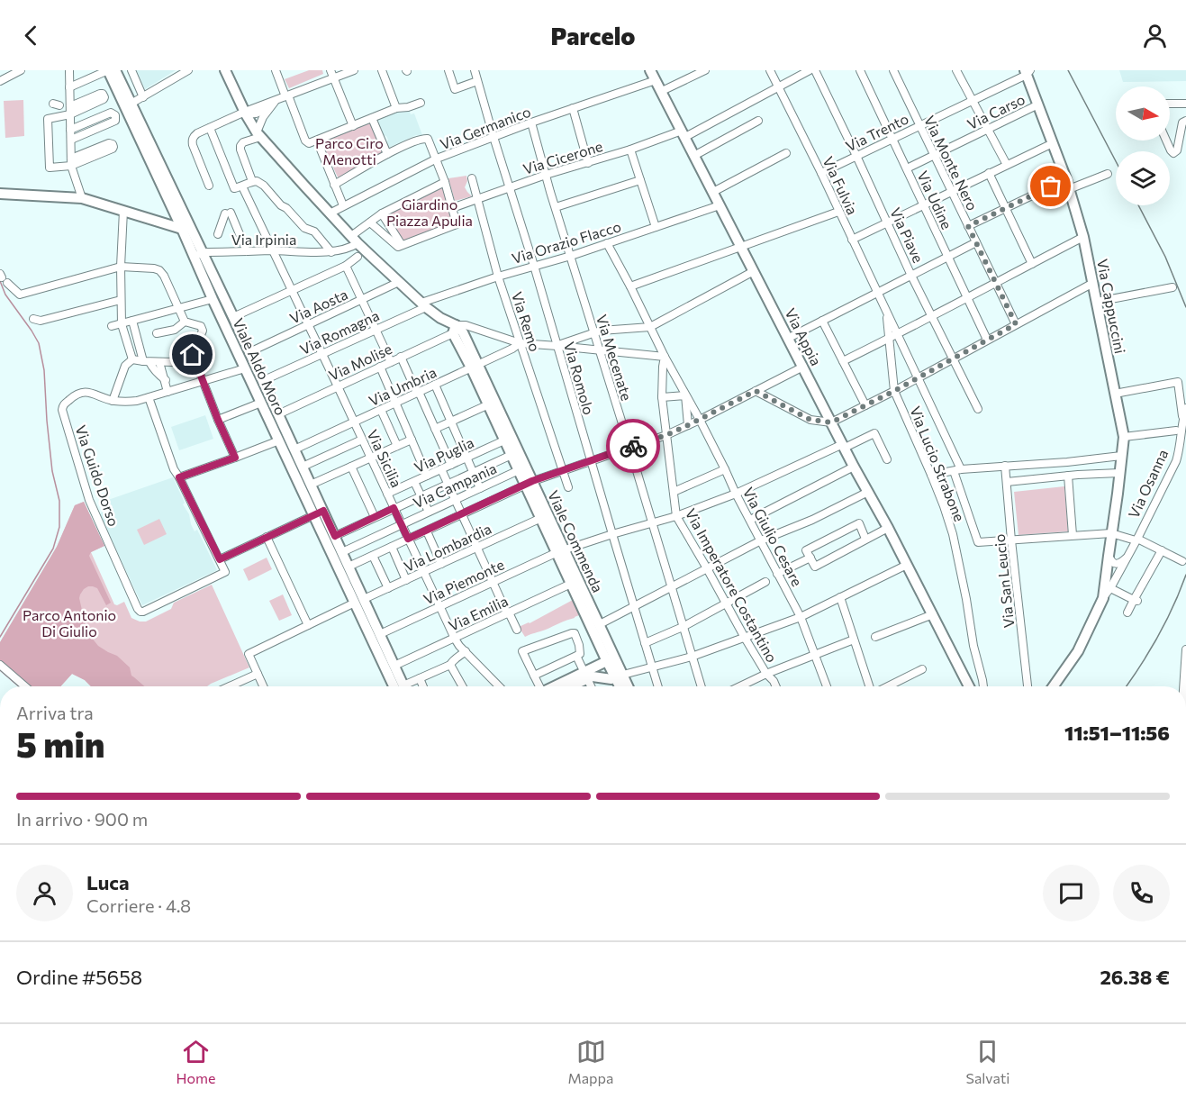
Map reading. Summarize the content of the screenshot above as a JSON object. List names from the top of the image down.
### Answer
{
  "streets": {
    "street": [
      "Via Carso",
      "Via Germanico",
      "Via Trento",
      "Via Cicerone",
      "Via Monte Nero",
      "Via Fulvia",
      "Via Udine",
      "Via Piave",
      "Via Irpinia",
      "Via Orazio Flacco",
      "Via Aosta",
      "Via Cappuccini",
      "Via Remo",
      "Via Romagna",
      "Via Appia",
      "Via Mecenate",
      "Via Molise",
      "Viale Aldo Moro",
      "Via Romolo",
      "Via Umbria",
      "Via Puglia",
      "Via Sicilia",
      "Via Lucio Strabone",
      "Via Guido Dorso",
      "Via Osanna",
      "Via Campania",
      "Via Giulio Cesare",
      "Viale Commenda",
      "Via Lombardia",
      "Via San Leucio",
      "Via Piemonte",
      "Via Imperatore Costantino",
      "Via Emilia"
    ]
  },
  "crossings": [
    ["Via Carso", "Via Monte Nero"],
    ["Via Carso", "Via Udine"],
    ["Via Carso", "Via Cappuccini"],
    ["Via Germanico", "Via Appia"],
    ["Via Germanico", "Via Mecenate"],
    ["Via Germanico", "Via Romolo"],
    ["Via Trento", "Via Monte Nero"],
    ["Via Trento", "Via Fulvia"],
    ["Via Trento", "Via Udine"],
    ["Via Trento", "Via Piave"],
    ["Via Trento", "Via Cappuccini"],
    ["Via Cicerone", "Via Fulvia"],
    ["Via Cicerone", "Via Remo"],
    ["Via Cicerone", "Via Appia"],
    ["Via Cicerone", "Via Mecenate"],
    ["Via Cicerone", "Via Romolo"],
    ["Via Fulvia", "Via Lucio Strabone"],
    ["Via Fulvia", "Via San Leucio"],
    ["Via Irpinia", "Viale Aldo Moro"],
    ["Via Irpinia", "Via Sicilia"],
    ["Via Orazio Flacco", "Via Remo"],
    ["Via Orazio Flacco", "Via Romagna"],
    ["Via Orazio Flacco", "Via Appia"],
    ["Via Orazio Flacco", "Via Mecenate"],
    ["Via Orazio Flacco", "Via Romolo"],
    ["Via Orazio Flacco", "Via Giulio Cesare"],
    ["Via Aosta", "Viale Aldo Moro"],
    ["Via Aosta", "Via Sicilia"],
    ["Via Cappuccini", "Via Osanna"],
    ["Via Remo", "Via Umbria"],
    ["Via Romagna", "Viale Aldo Moro"],
    ["Via Romagna", "Via Sicilia"],
    ["Via Appia", "Via Piemonte"],
    ["Via Mecenate", "Via Piemonte"],
    ["Via Molise", "Viale Aldo Moro"],
    ["Via Molise", "Via Sicilia"],
    ["Via Molise", "Viale Commenda"],
    ["Viale Aldo Moro", "Via Umbria"],
    ["Viale Aldo Moro", "Via Campania"],
    ["Viale Aldo Moro", "Via Lombardia"],
    ["Viale Aldo Moro", "Via Piemonte"],
    ["Viale Aldo Moro", "Via Emilia"],
    ["Via Romolo", "Via Piemonte"],
    ["Via Umbria", "Via Sicilia"],
    ["Via Umbria", "Viale Commenda"],
    ["Via Puglia", "Via Sicilia"],
    ["Via Puglia", "Viale Commenda"],
    ["Via Sicilia", "Via Campania"],
    ["Via Sicilia", "Via Lombardia"],
    ["Via Sicilia", "Via Piemonte"],
    ["Via Sicilia", "Via Emilia"],
    ["Via Campania", "Viale Commenda"],
    ["Via Giulio Cesare", "Via Piemonte"],
    ["Via Giulio Cesare", "Via Imperatore Costantino"],
    ["Viale Commenda", "Via Lombardia"],
    ["Viale Commenda", "Via Piemonte"],
    ["Viale Commenda", "Via Emilia"],
    ["Via Piemonte", "Via Imperatore Costantino"]
  ],
  "parks": ["Parco Ciro Menotti", "Giardino Piazza Apulia", "Parco Antonio Di Giulio"],
  "north": "right",
  "page": {
    "header": "Parcelo",
    "heading": ["5 min", "Arriva tra", "11:51–11:56"],
    "panel": [
      "Luca",
      "Corriere · 4.8",
      "Ordine #5658",
      "26.38 €"
    ],
    "bar": "In arrivo · 900 m",
    "tabs": ["Home", "Mappa", "Salvati"]
  }
}
